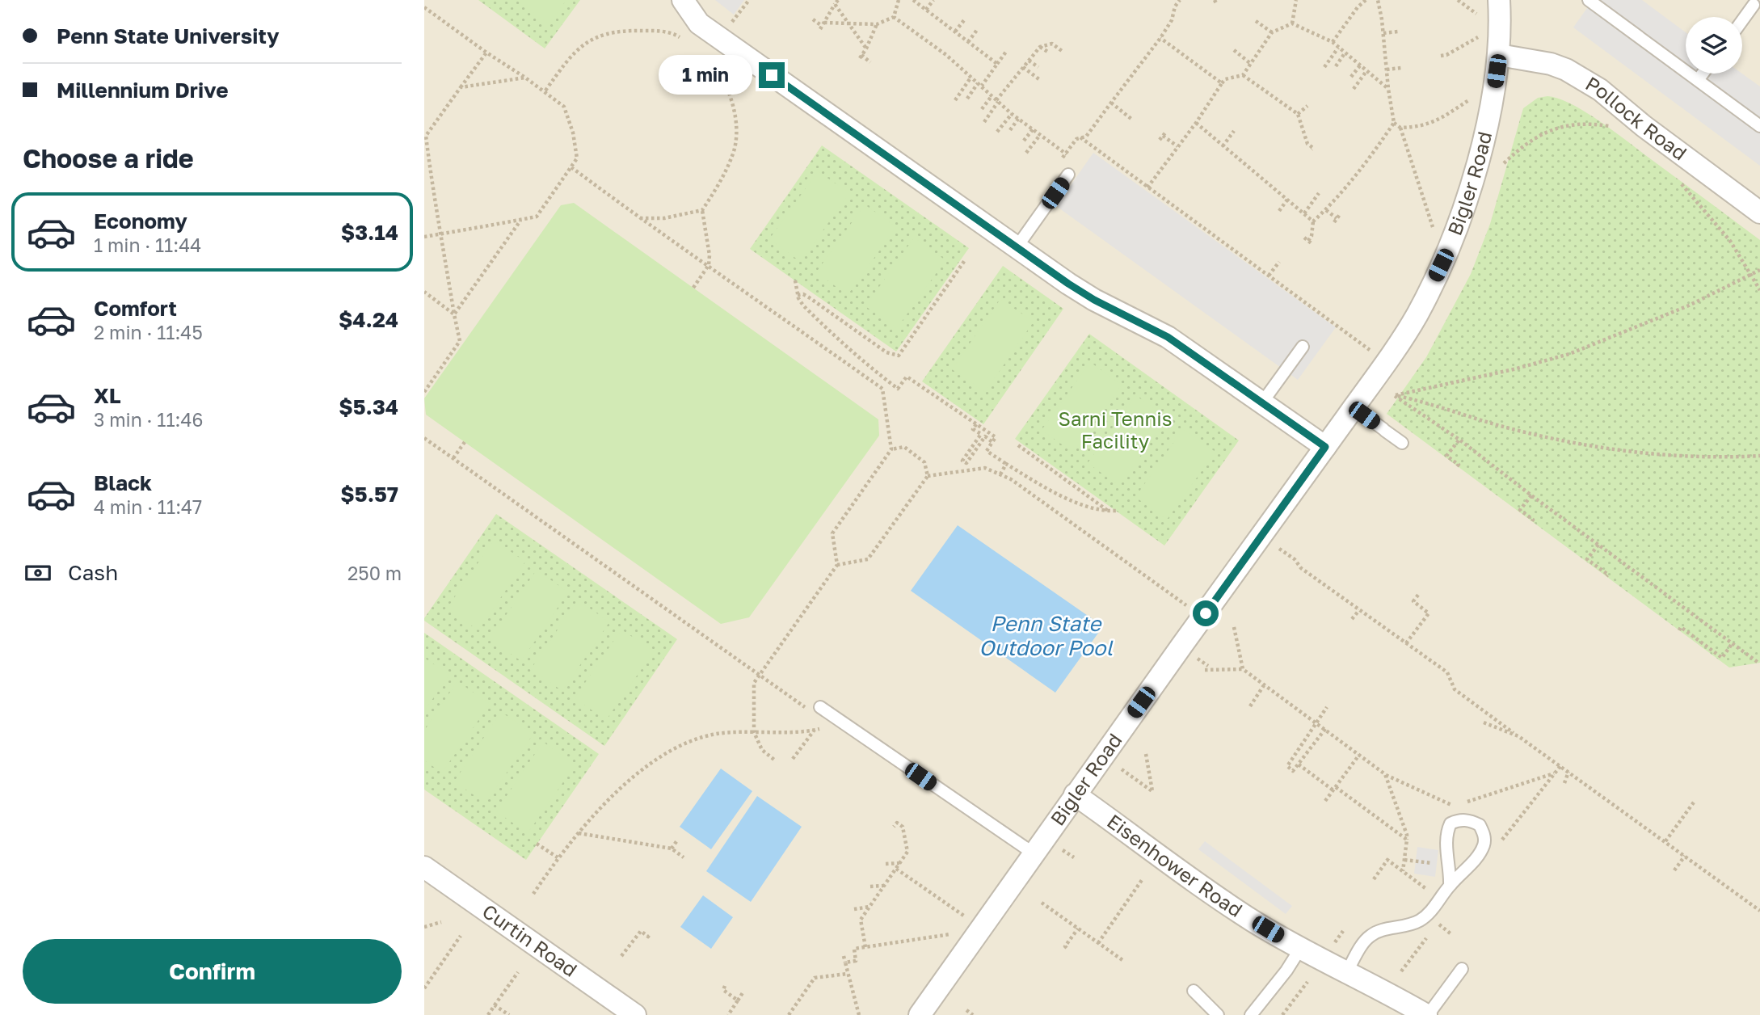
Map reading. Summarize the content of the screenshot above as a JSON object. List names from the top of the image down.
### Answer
{
  "streets": {
    "street": [
      "Pollock Road",
      "Bigler Road",
      "Eisenhower Road",
      "Curtin Road"
    ]
  },
  "crossings": [
    ["Pollock Road", "Bigler Road"],
    ["Bigler Road", "Eisenhower Road"]
  ],
  "water": ["Penn State Outdoor Pool"],
  "parks": ["Sarni Tennis Facility"],
  "page": {
    "banner": ["Penn State University", "Millennium Drive"],
    "bubble": "1 min",
    "heading": "Choose a ride",
    "list": [
      {
        "name": "Economy",
        "note": "1 min · 11:44",
        "value": "$3.14"
      },
      {
        "name": "Comfort",
        "note": "2 min · 11:45",
        "value": "$4.24"
      },
      {
        "name": "XL",
        "note": "3 min · 11:46",
        "value": "$5.34"
      },
      {
        "name": "Black",
        "note": "4 min · 11:47",
        "value": "$5.57"
      }
    ],
    "pay": ["Cash", "250 m"],
    "buttons": "Confirm"
  }
}
